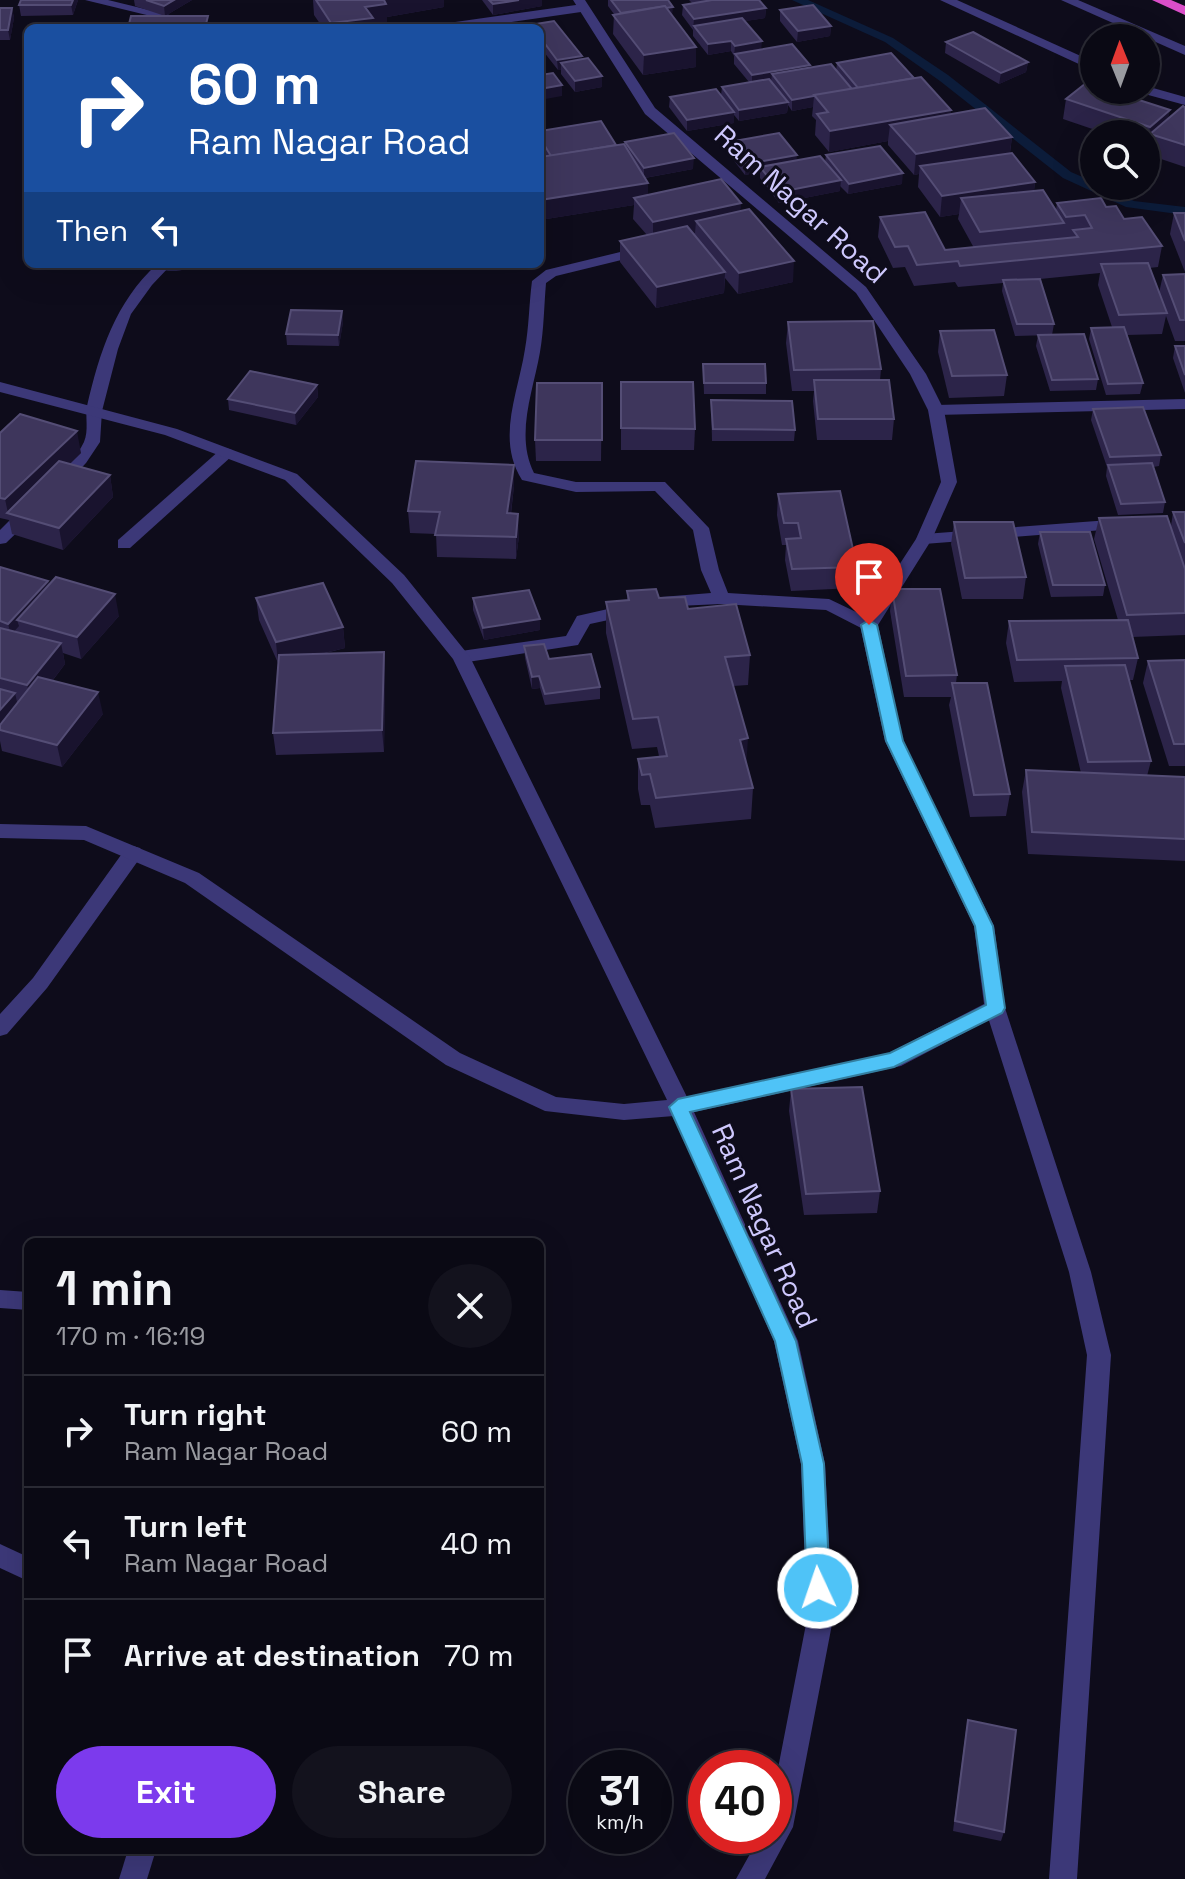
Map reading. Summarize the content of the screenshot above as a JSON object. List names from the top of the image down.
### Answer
{
  "streets": {
    "street": ["Ram Nagar Road"]
  },
  "north": "top",
  "page": {
    "turn": ["60 m", "Ram Nagar Road"],
    "then": "Then",
    "heading": ["1 min", "170 m · 16:19"],
    "list": [
      {
        "name": "Turn right",
        "note": "Ram Nagar Road",
        "value": "60 m"
      },
      {
        "name": "Turn left",
        "note": "Ram Nagar Road",
        "value": "40 m"
      },
      {
        "name": "Arrive at destination",
        "value": "70 m"
      }
    ],
    "buttons": ["Exit", "Share"],
    "speed": "31 km/h",
    "limit": "40"
  }
}
